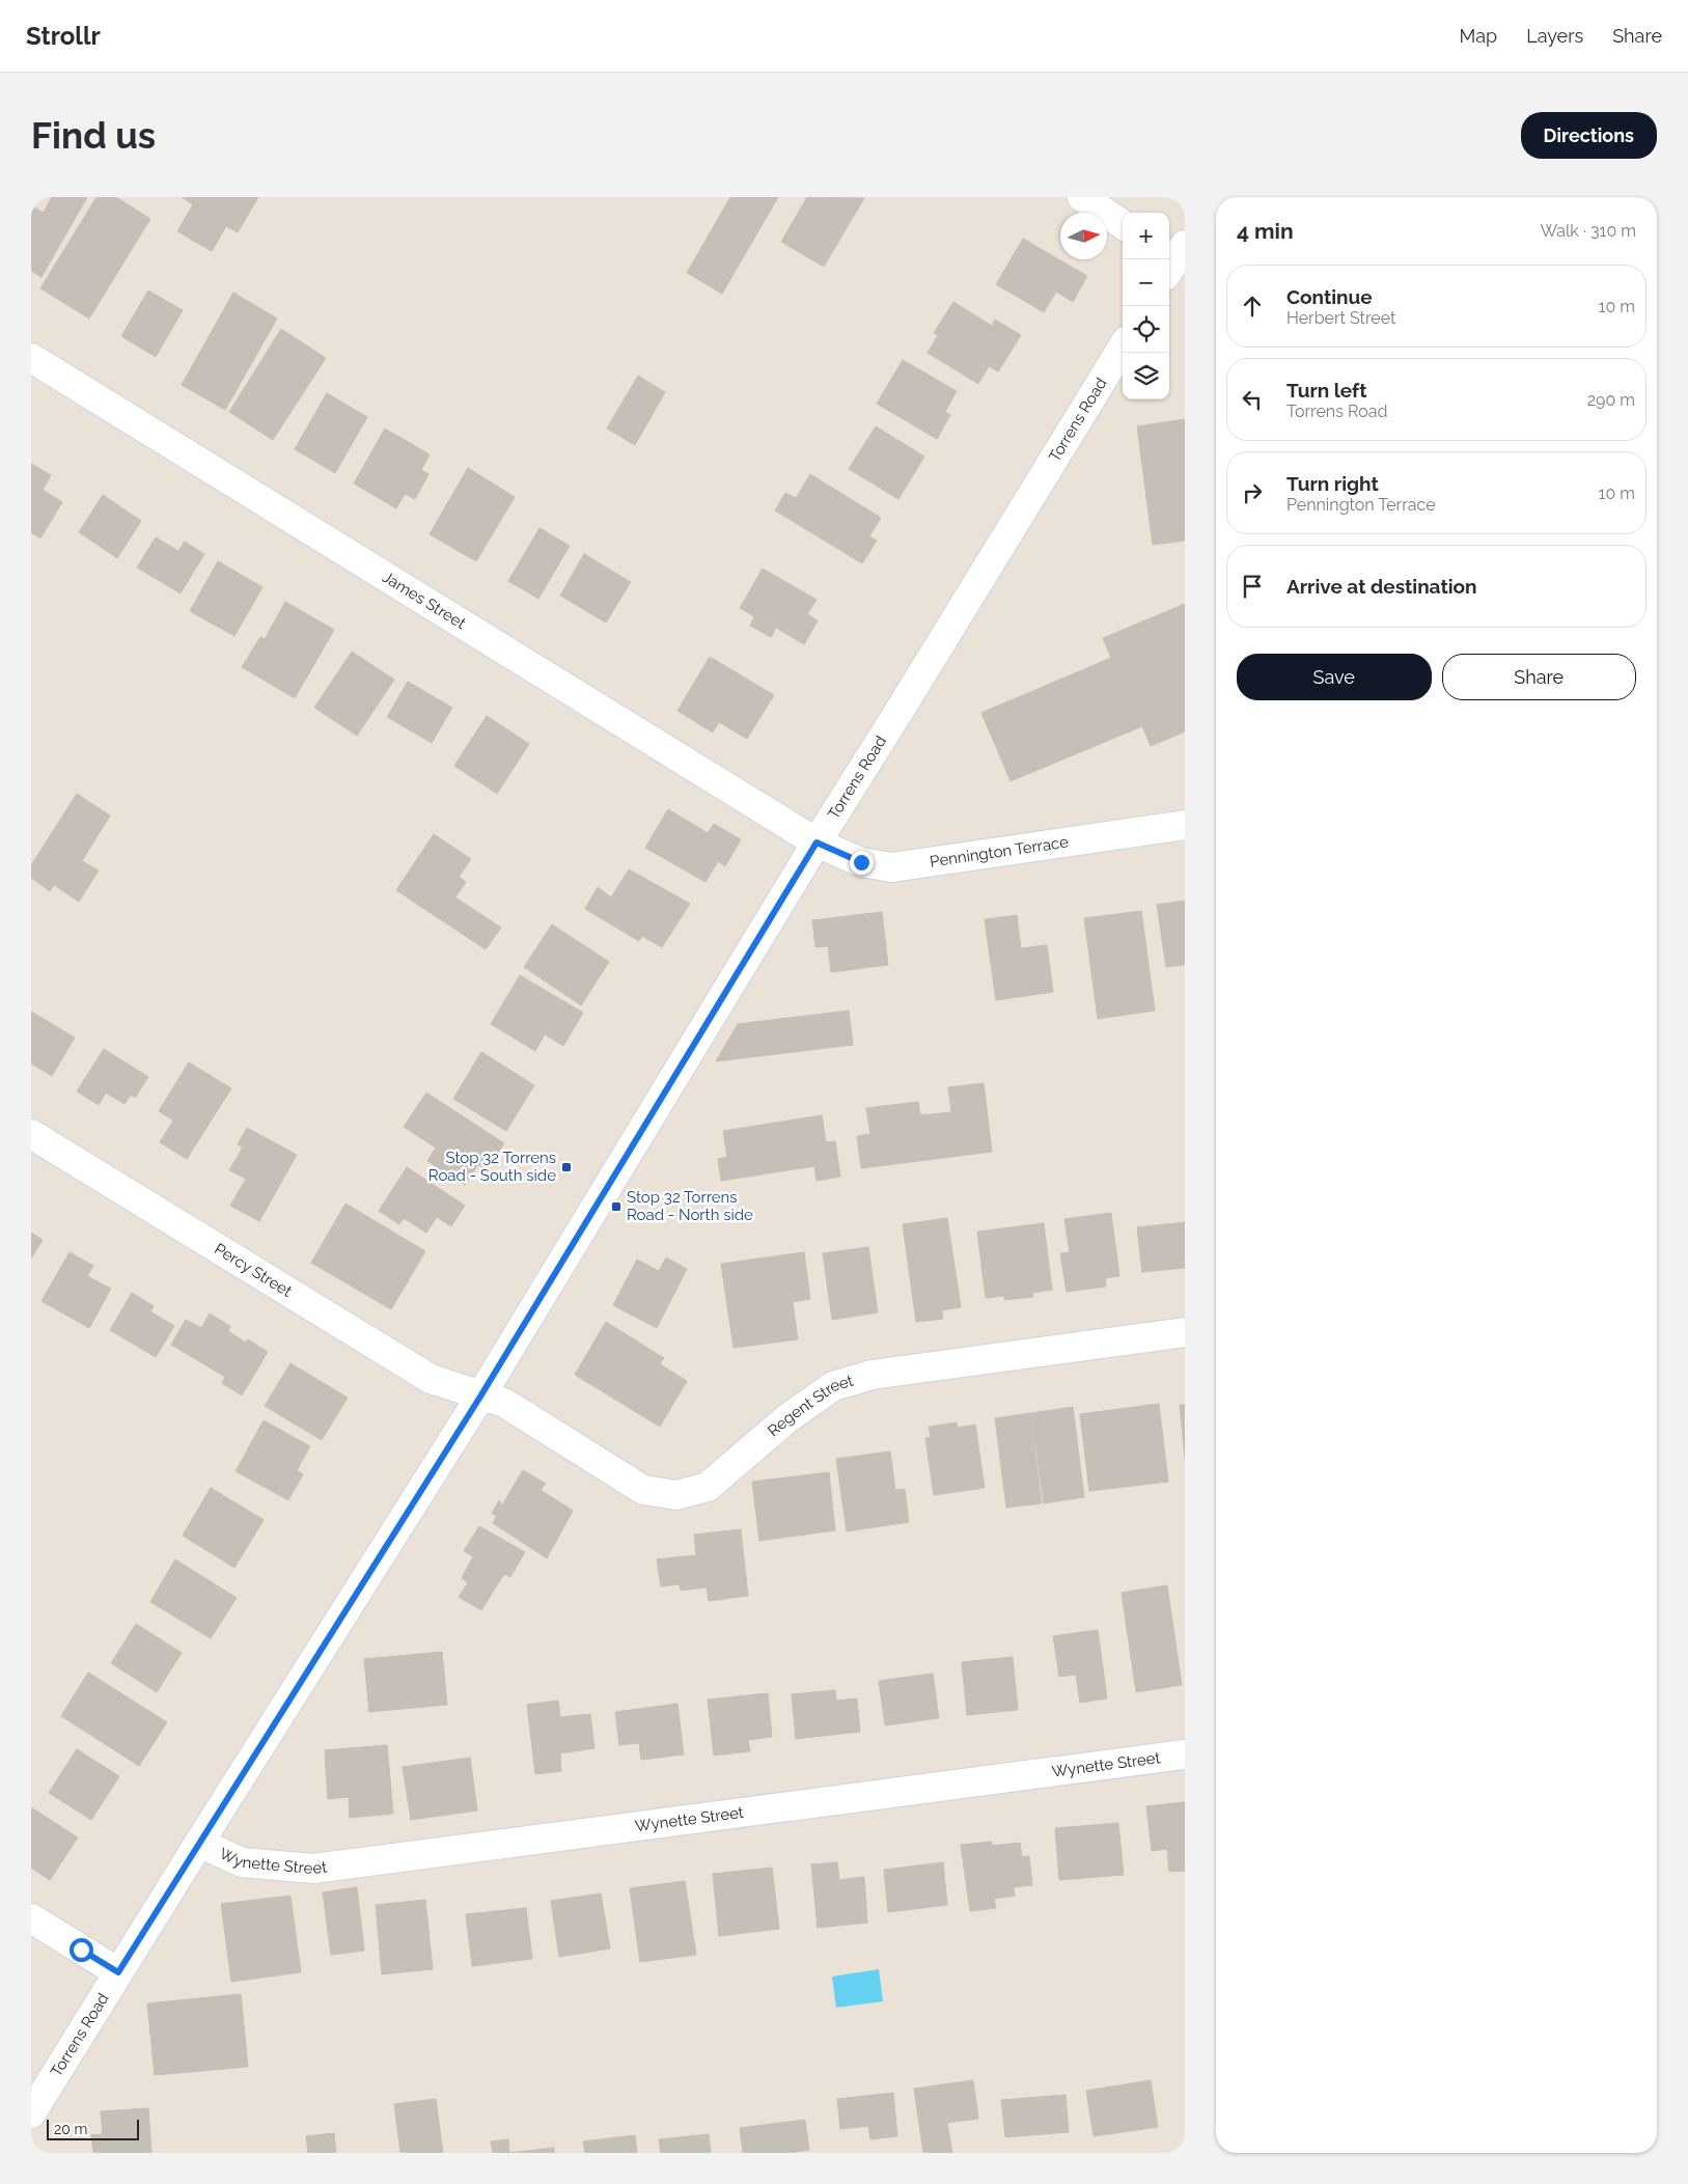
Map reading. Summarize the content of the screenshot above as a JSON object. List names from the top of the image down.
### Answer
{
  "streets": {
    "street": [
      "Torrens Road",
      "James Street",
      "Pennington Terrace",
      "Percy Street",
      "Regent Street",
      "Wynette Street"
    ]
  },
  "crossings": [
    ["Torrens Road", "James Street"],
    ["Torrens Road", "Pennington Terrace"],
    ["Torrens Road", "Percy Street"],
    ["Torrens Road", "Regent Street"],
    ["Torrens Road", "Wynette Street"],
    ["James Street", "Pennington Terrace"],
    ["Percy Street", "Regent Street"]
  ],
  "places": {
    "transit": ["Stop 32 Torrens Road - South side", "Stop 32 Torrens Road - North side"]
  },
  "scale_bar": "20 m",
  "north": "right",
  "page": {
    "header": "Strollr",
    "nav": ["Map", "Layers", "Share"],
    "buttons": [
      "Directions",
      ["Save", "Share"]
    ],
    "title": "Find us",
    "heading": ["4 min", "Walk · 310 m"],
    "map_buttons": ["+", "−"],
    "list": [
      ["Continue", "Herbert Street", "10 m"],
      ["Turn left", "Torrens Road", "290 m"],
      ["Turn right", "Pennington Terrace", "10 m"],
      "Arrive at destination"
    ],
    "scale": "20 m"
  }
}
